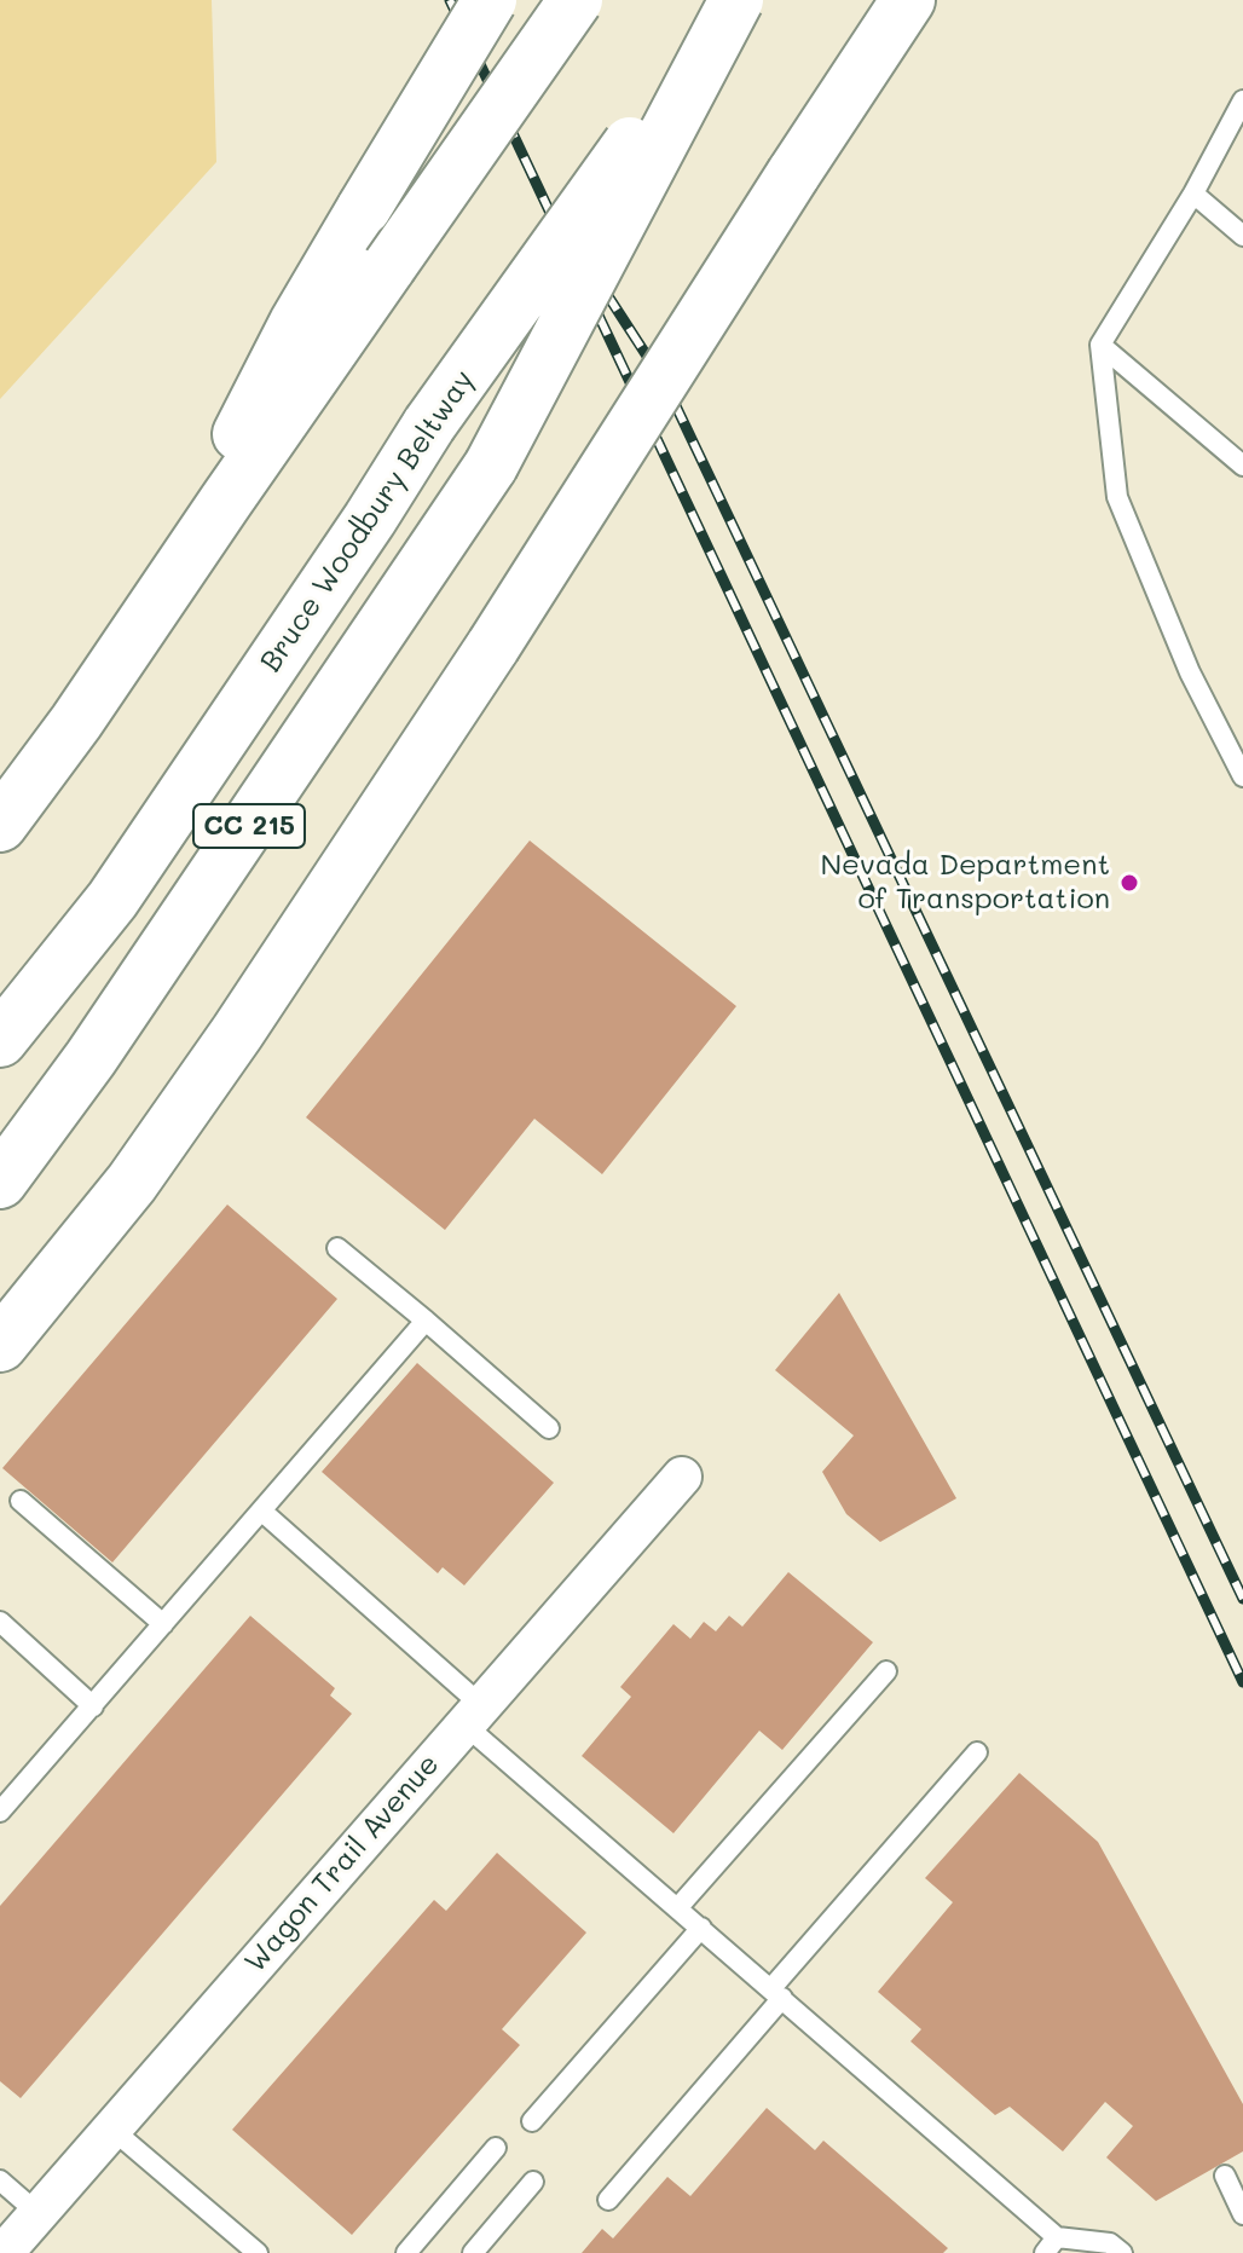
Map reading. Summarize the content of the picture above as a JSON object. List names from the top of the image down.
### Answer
{
  "streets": {
    "highway": ["Bruce Woodbury Beltway", "CC 215"],
    "street": ["Wagon Trail Avenue"]
  },
  "crossings": [
    ["Bruce Woodbury Beltway", "CC 215"]
  ],
  "places": ["Nevada Department of Transportation"]
}
